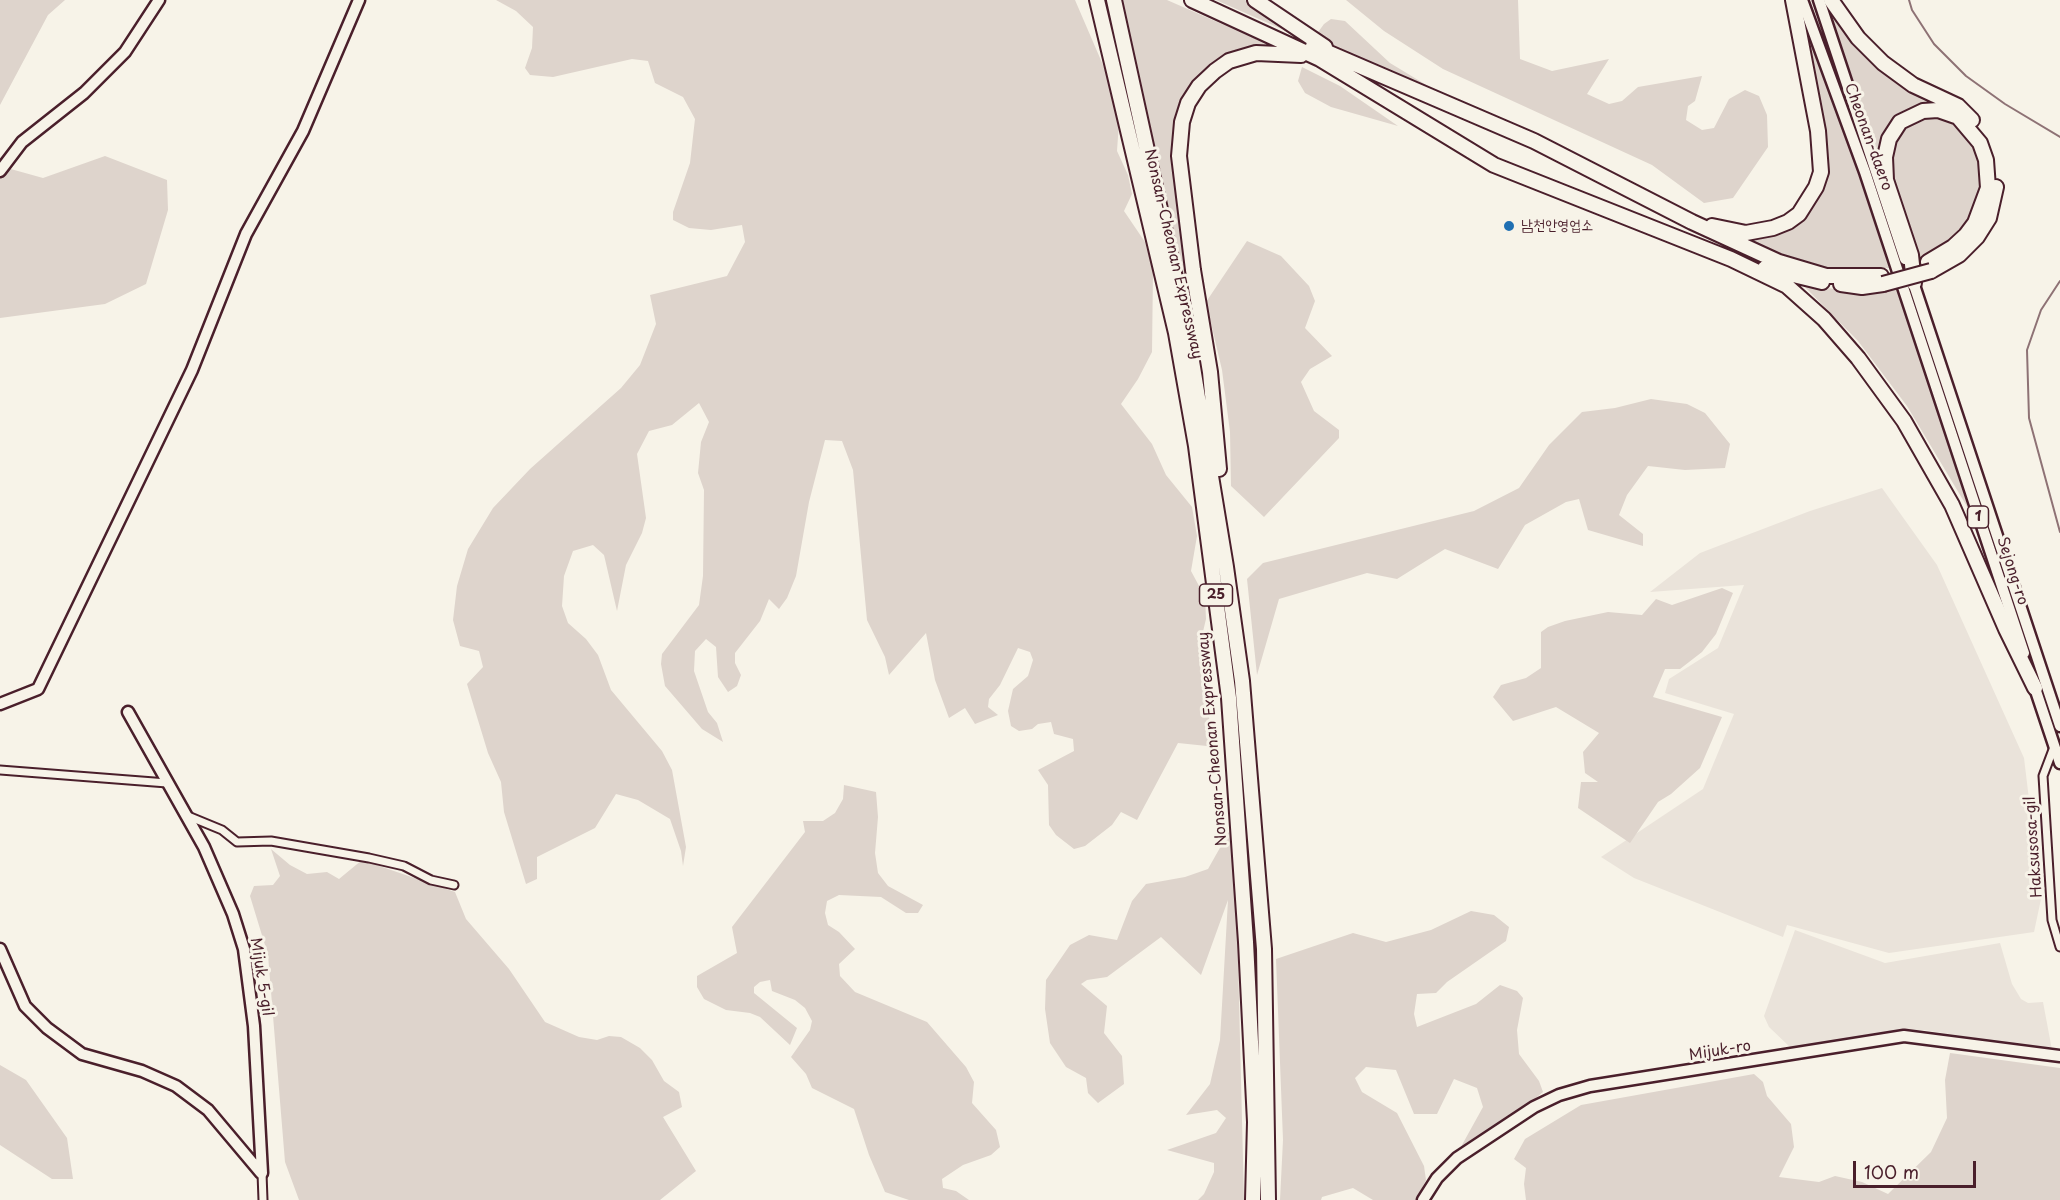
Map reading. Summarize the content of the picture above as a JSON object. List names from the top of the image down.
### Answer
{
  "streets": {
    "highway": ["Nonsan-Cheonan Expressway", "25"],
    "street": [
      "Cheonan-daero",
      "1",
      "Sejong-ro",
      "Haksusosa-gil",
      "Mijuk 5-gil",
      "Mijuk-ro"
    ]
  },
  "crossings": [
    ["Cheonan-daero", "Sejong-ro"],
    ["Sejong-ro", "Haksusosa-gil"]
  ],
  "places": ["남천안영업소"],
  "scale_bar": "100 m"
}
